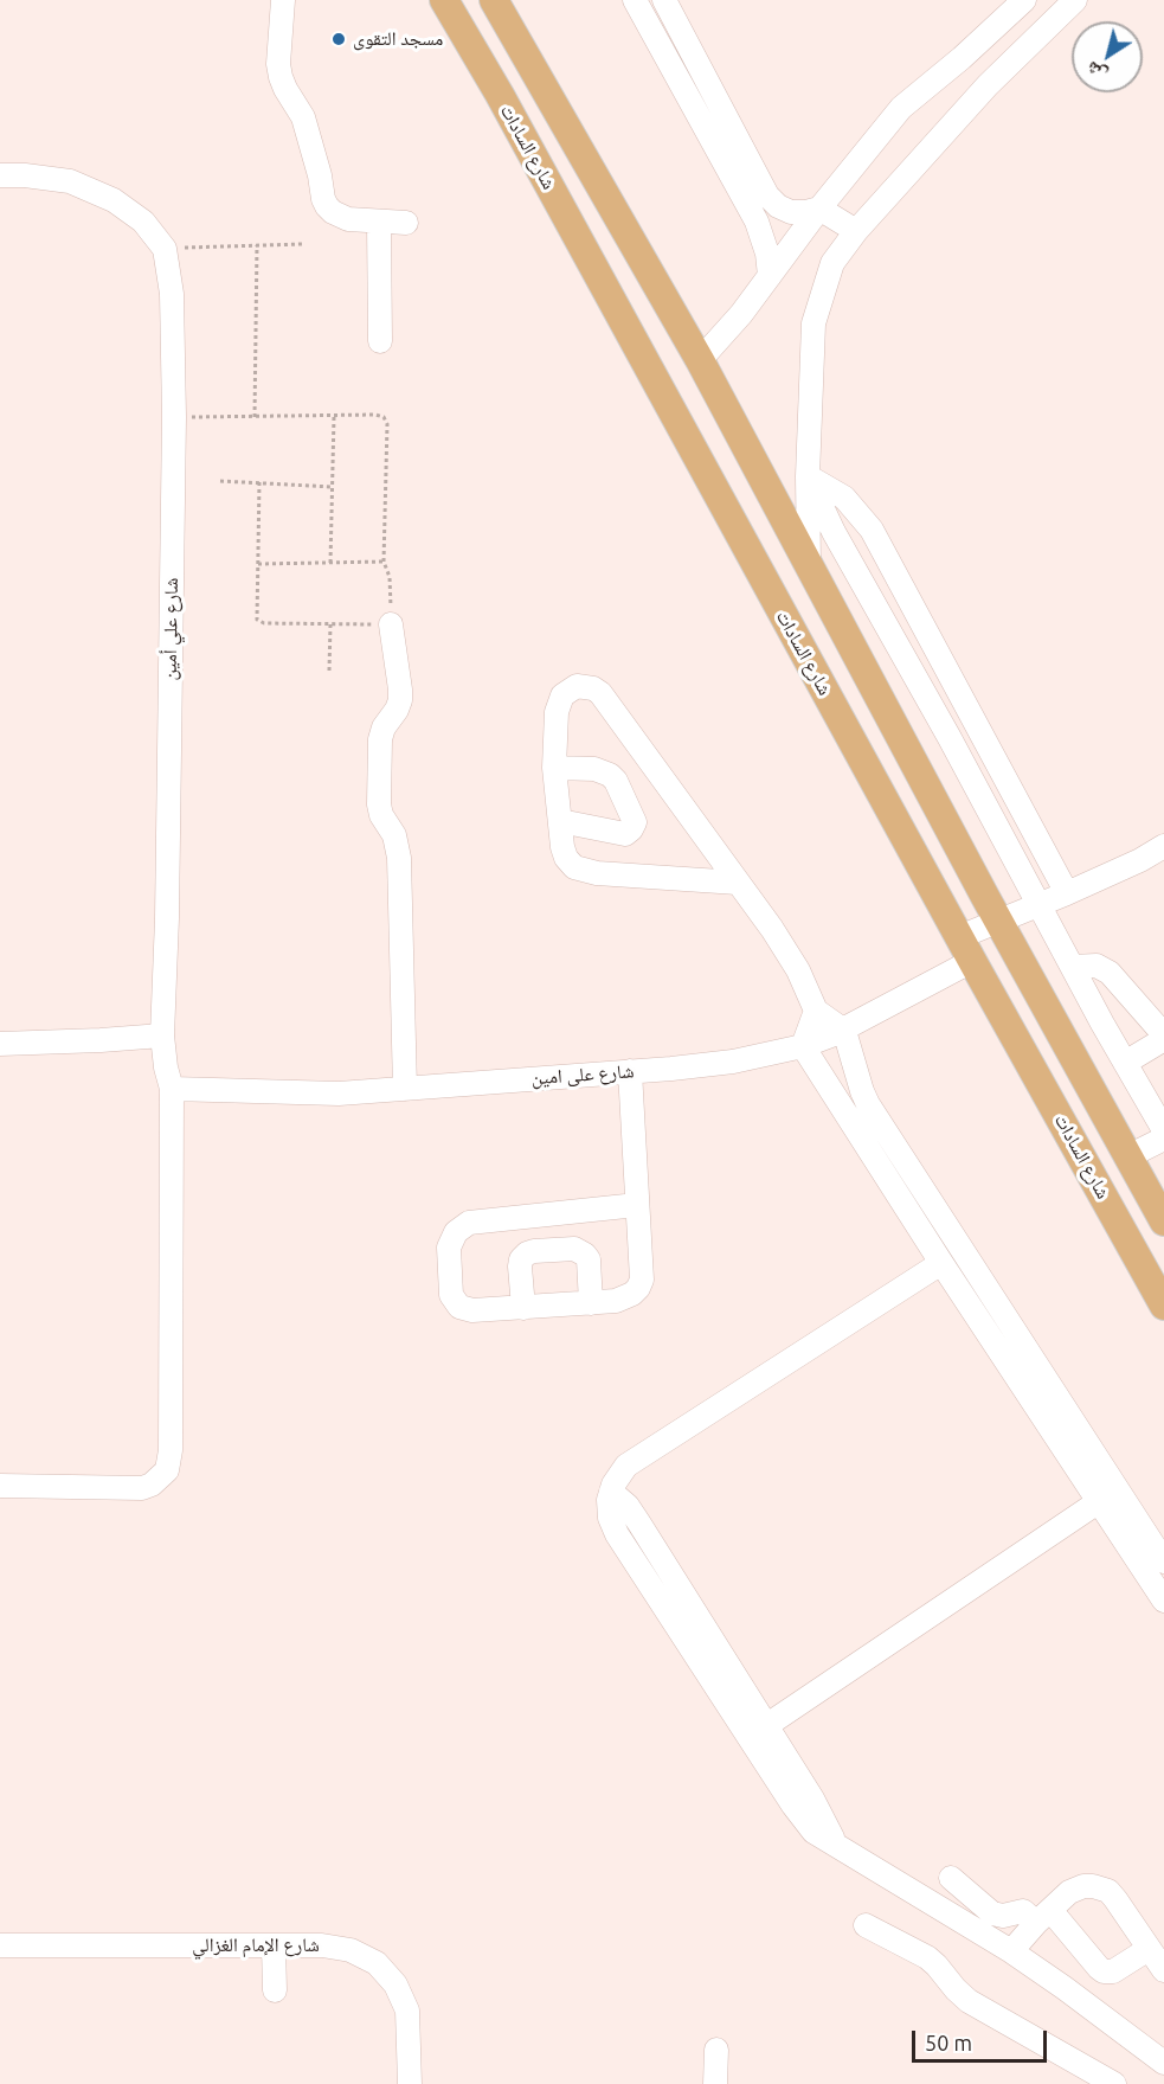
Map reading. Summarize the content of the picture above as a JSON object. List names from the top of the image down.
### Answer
{
  "streets": {
    "main road": ["شارع السادات"],
    "street": ["شارع علي أمين", "شارع على امين", "شارع الإمام الغزالي"]
  },
  "crossings": [
    ["شارع السادات", "شارع على امين"],
    ["شارع علي أمين", "شارع على امين"]
  ],
  "places": ["مسجد التقوى"],
  "scale_bar": "50 m",
  "north": "bottom left"
}
